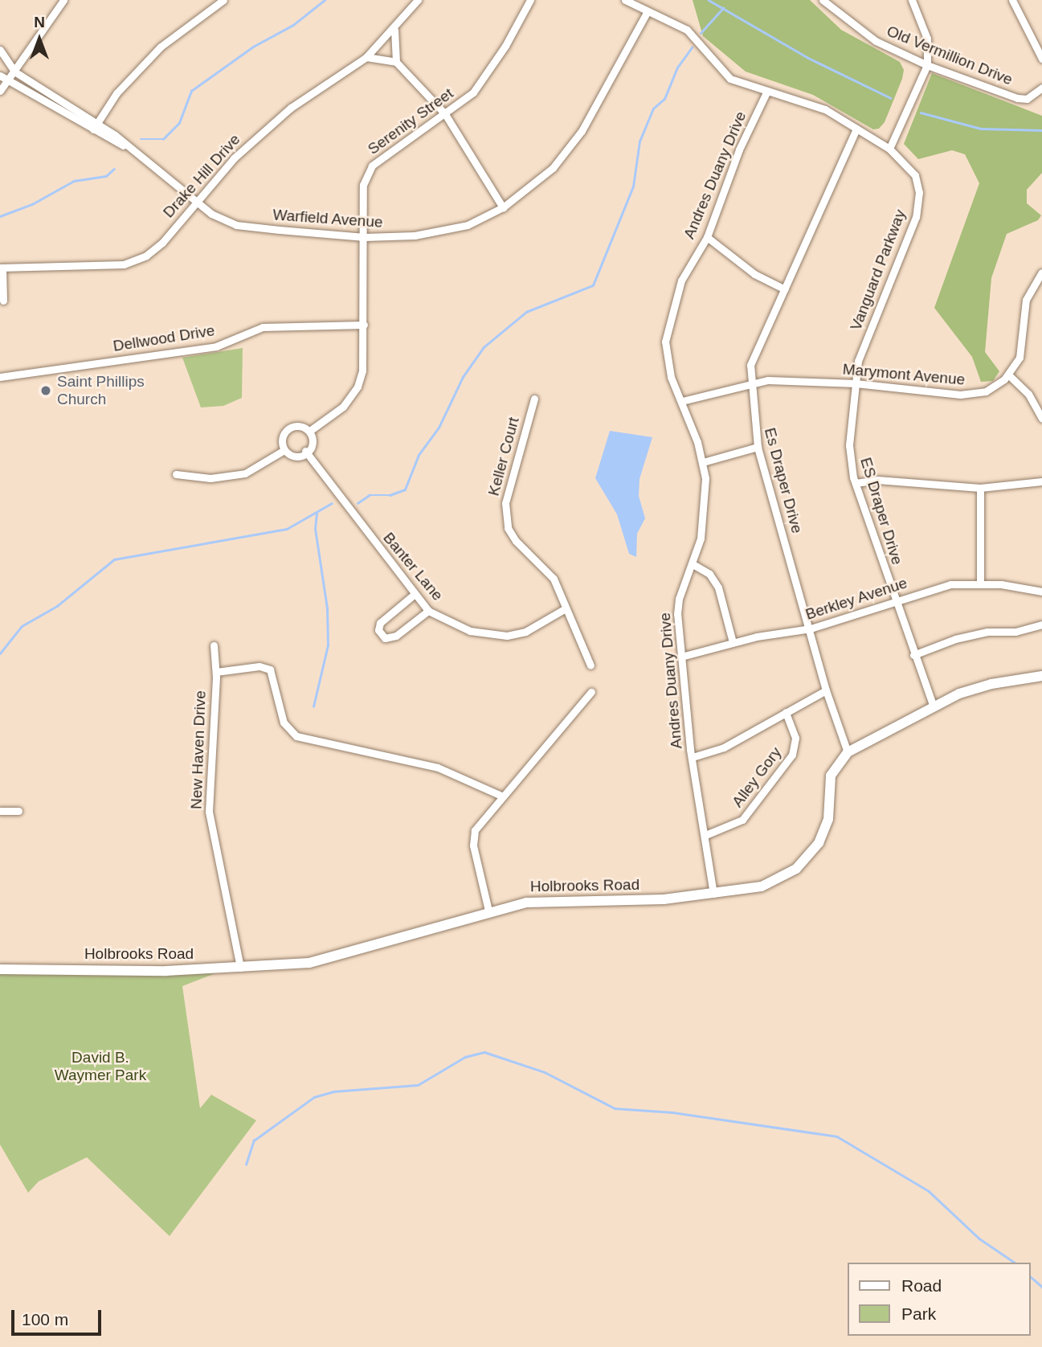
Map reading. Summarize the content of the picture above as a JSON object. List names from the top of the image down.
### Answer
{
  "streets": {
    "street": [
      "Old Vermillion Drive",
      "Serenity Street",
      "Andres Duany Drive",
      "Drake Hill Drive",
      "Warfield Avenue",
      "Vanguard Parkway",
      "Dellwood Drive",
      "Marymont Avenue",
      "Keller Court",
      "Es Draper Drive",
      "ES Draper Drive",
      "Banter Lane",
      "Berkley Avenue",
      "New Haven Drive",
      "Alley Gory",
      "Holbrooks Road"
    ]
  },
  "crossings": [
    ["Serenity Street", "Warfield Avenue"],
    ["Serenity Street", "Dellwood Drive"],
    ["Serenity Street", "Banter Lane"],
    ["Andres Duany Drive", "Vanguard Parkway"],
    ["Andres Duany Drive", "Marymont Avenue"],
    ["Andres Duany Drive", "Berkley Avenue"],
    ["Andres Duany Drive", "Alley Gory"],
    ["Andres Duany Drive", "Holbrooks Road"],
    ["Drake Hill Drive", "Warfield Avenue"],
    ["Warfield Avenue", "Vanguard Parkway"],
    ["Vanguard Parkway", "Marymont Avenue"],
    ["Vanguard Parkway", "Es Draper Drive"],
    ["Vanguard Parkway", "ES Draper Drive"],
    ["Marymont Avenue", "Es Draper Drive"],
    ["Marymont Avenue", "ES Draper Drive"],
    ["Keller Court", "Banter Lane"],
    ["Es Draper Drive", "Berkley Avenue"],
    ["Es Draper Drive", "Holbrooks Road"],
    ["ES Draper Drive", "Berkley Avenue"],
    ["ES Draper Drive", "Holbrooks Road"],
    ["New Haven Drive", "Holbrooks Road"]
  ],
  "parks": ["David B. Waymer Park"],
  "places": ["Saint Phillips Church"],
  "legend": ["Road", "Park"],
  "scale_bar": "100 m",
  "north": "top"
}
